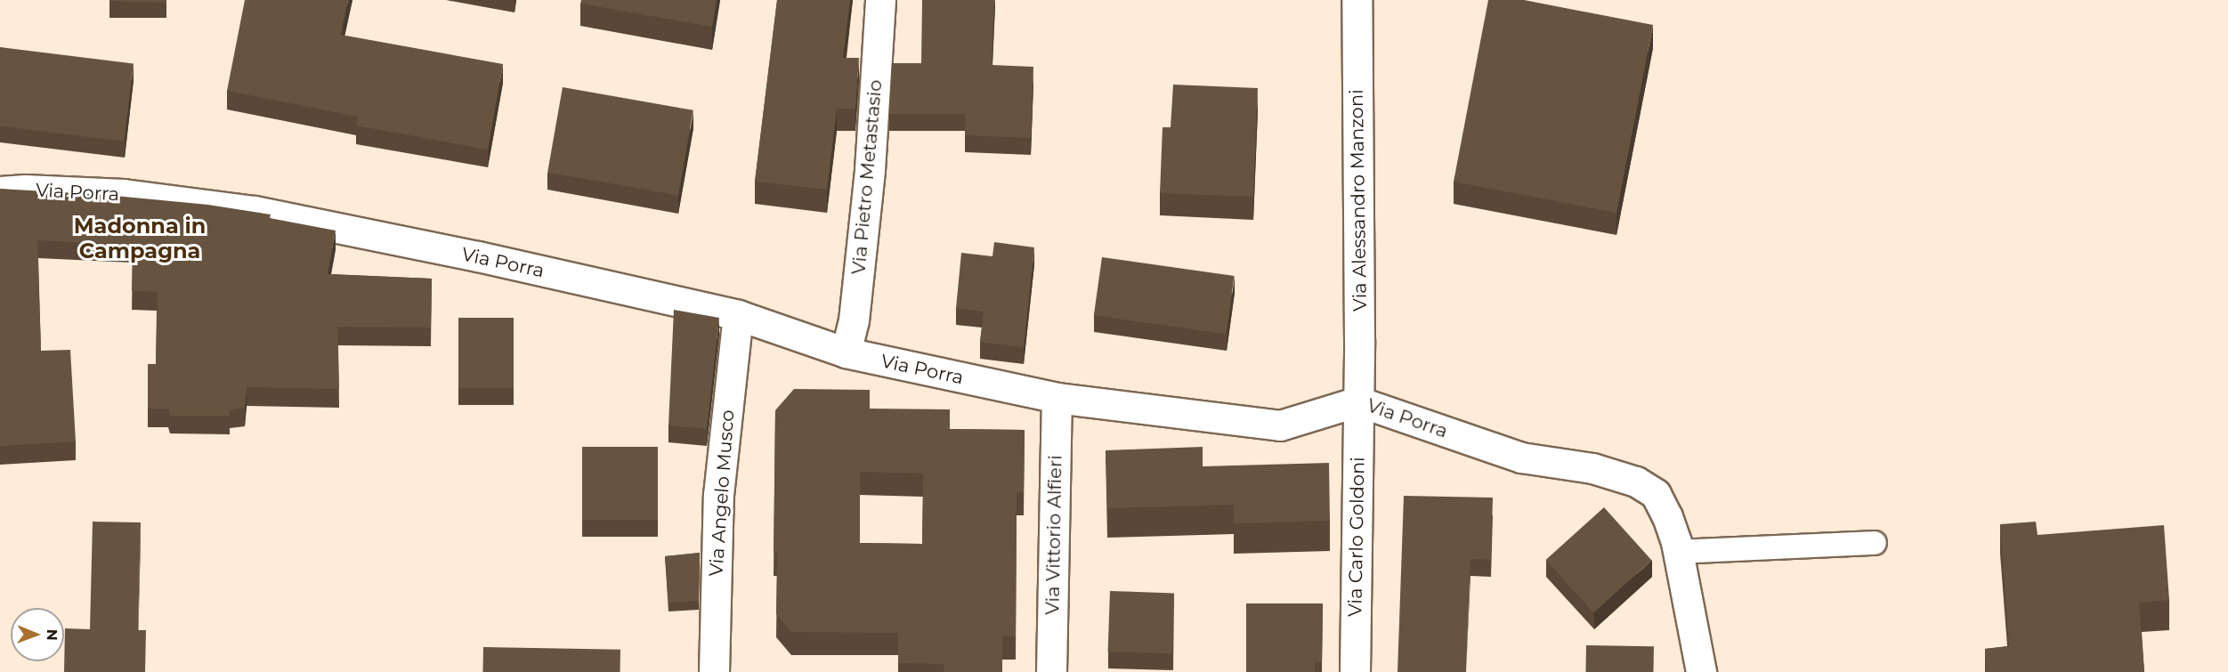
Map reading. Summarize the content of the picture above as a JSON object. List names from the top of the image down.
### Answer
{
  "streets": {
    "street": [
      "Via Pietro Metastasio",
      "Via Porra",
      "Via Alessandro Manzoni",
      "Via Angelo Musco",
      "Via Vittorio Alfieri",
      "Via Carlo Goldoni"
    ]
  },
  "crossings": [
    ["Via Pietro Metastasio", "Via Porra"],
    ["Via Porra", "Via Alessandro Manzoni"],
    ["Via Porra", "Via Angelo Musco"],
    ["Via Porra", "Via Vittorio Alfieri"],
    ["Via Porra", "Via Carlo Goldoni"],
    ["Via Alessandro Manzoni", "Via Carlo Goldoni"]
  ],
  "districts": ["Madonna in Campagna"],
  "north": "right"
}
